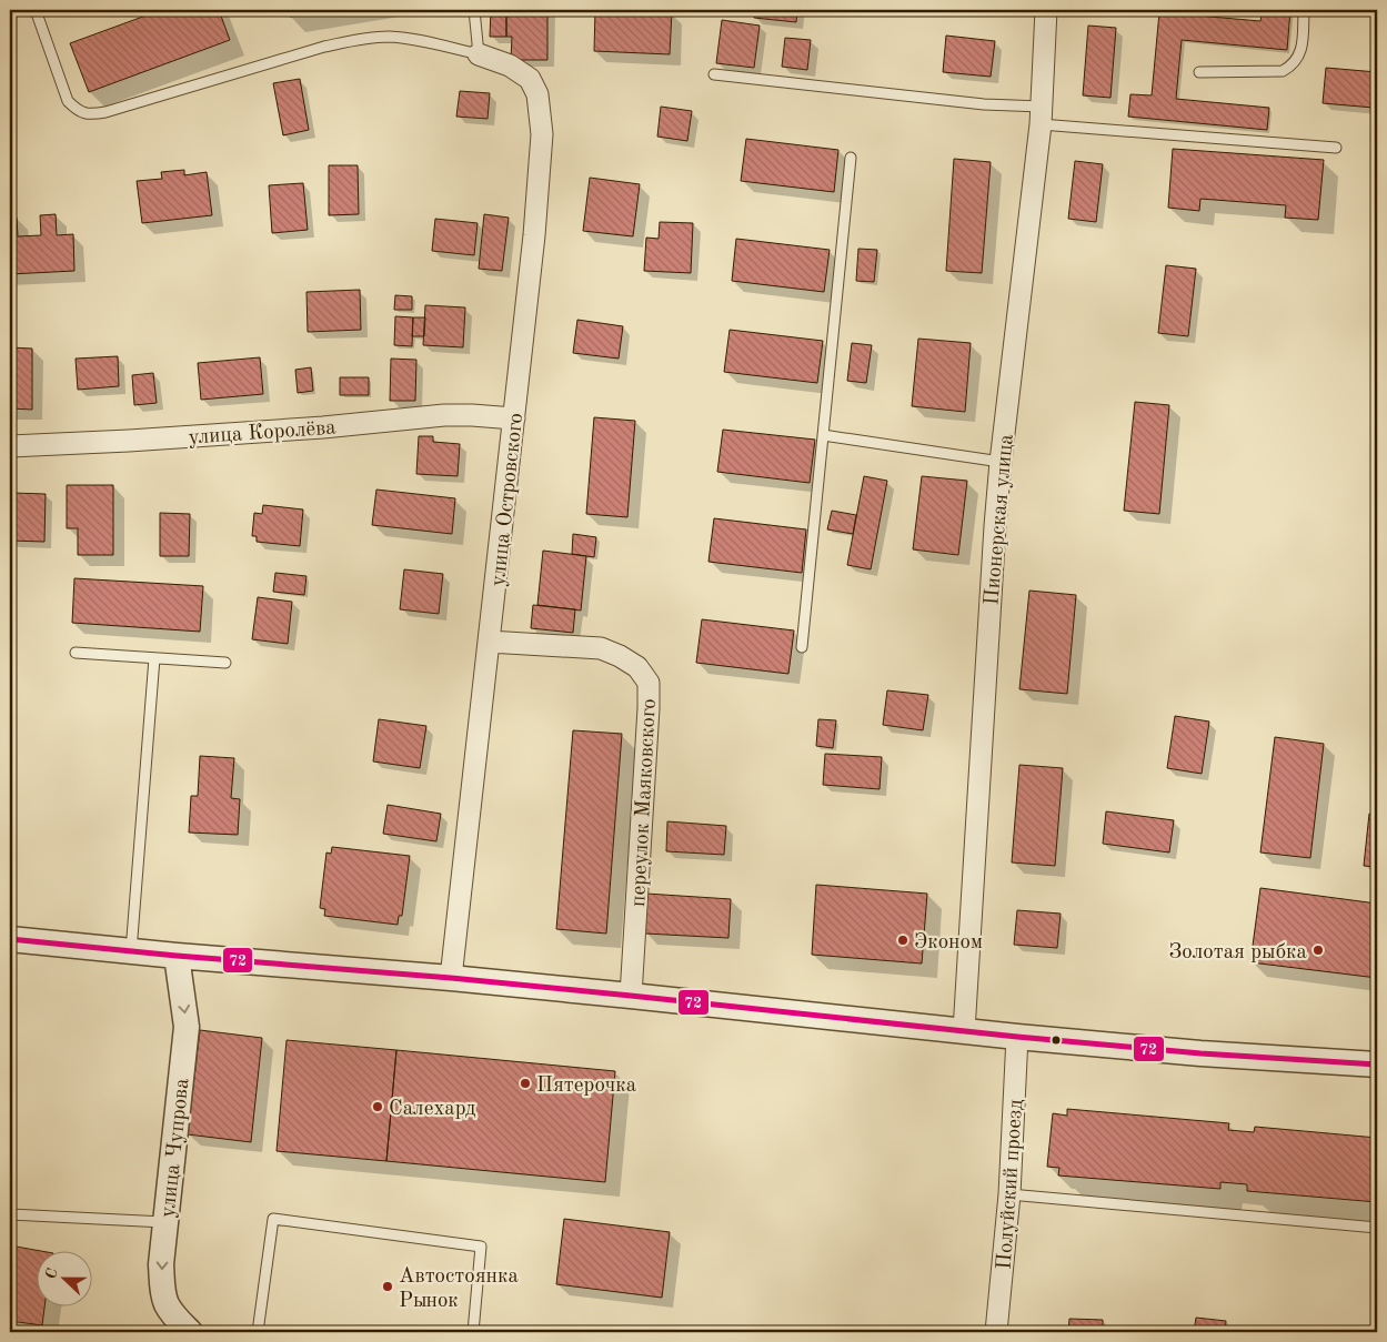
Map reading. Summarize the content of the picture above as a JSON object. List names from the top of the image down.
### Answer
{
  "streets": {
    "street": [
      "улица Королёва",
      "улица Островского",
      "Пионерская улица",
      "переулок Маяковского",
      "улица Чупрова",
      "Полуйский проезд"
    ]
  },
  "crossings": [
    ["улица Королёва", "улица Островского"],
    ["улица Островского", "переулок Маяковского"]
  ],
  "one_way": ["улица Чупрова"],
  "places": [
    "Эконом",
    "Золотая рыбка",
    "Пятерочка",
    "Салехард",
    "Автостоянка Рынок"
  ],
  "lines": ["transit line 72"],
  "north": "left"
}
